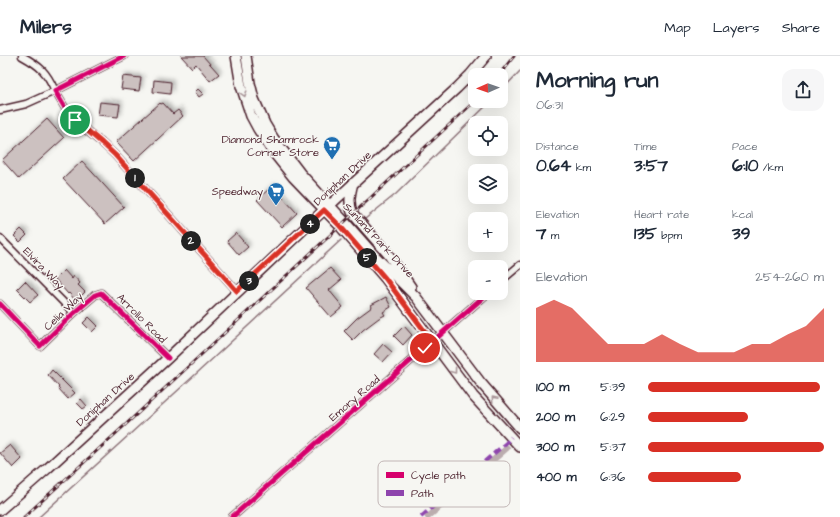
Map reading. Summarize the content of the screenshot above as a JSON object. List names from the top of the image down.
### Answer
{
  "streets": {
    "main road": ["Doniphan Drive", "Sunland Park Drive"],
    "street": [
      "Elvira Way",
      "Celia Way",
      "Arrollo Road",
      "Emory Road"
    ]
  },
  "crossings": [
    ["Doniphan Drive", "Sunland Park Drive"],
    ["Doniphan Drive", "Arrollo Road"],
    ["Sunland Park Drive", "Emory Road"],
    ["Elvira Way", "Celia Way"],
    ["Celia Way", "Arrollo Road"]
  ],
  "places": {
    "supermarket": ["Diamond Shamrock Corner Store", "Speedway"]
  },
  "legend": ["Cycle path", "Path"],
  "north": "left",
  "page": {
    "header": "Milers",
    "nav": ["Map", "Layers", "Share"],
    "heading": ["Morning run", "06:31"],
    "map_buttons": ["+", "−"],
    "stats": [
      ["Distance", "0.64 km"],
      ["Time", "3:57"],
      ["Pace", "6:10 /km"],
      ["Elevation", "7 m"],
      ["Heart rate", "135 bpm"],
      ["kcal", "39"]
    ],
    "pins": [
      "1",
      "4",
      "2",
      "5",
      "3"
    ],
    "chart": ["Elevation", "254–260 m"],
    "list": [
      {
        "name": "100 m",
        "note": "5:39"
      },
      {
        "name": "200 m",
        "note": "6:29"
      },
      {
        "name": "300 m",
        "note": "5:37"
      },
      {
        "name": "400 m",
        "note": "6:36"
      }
    ]
  }
}
